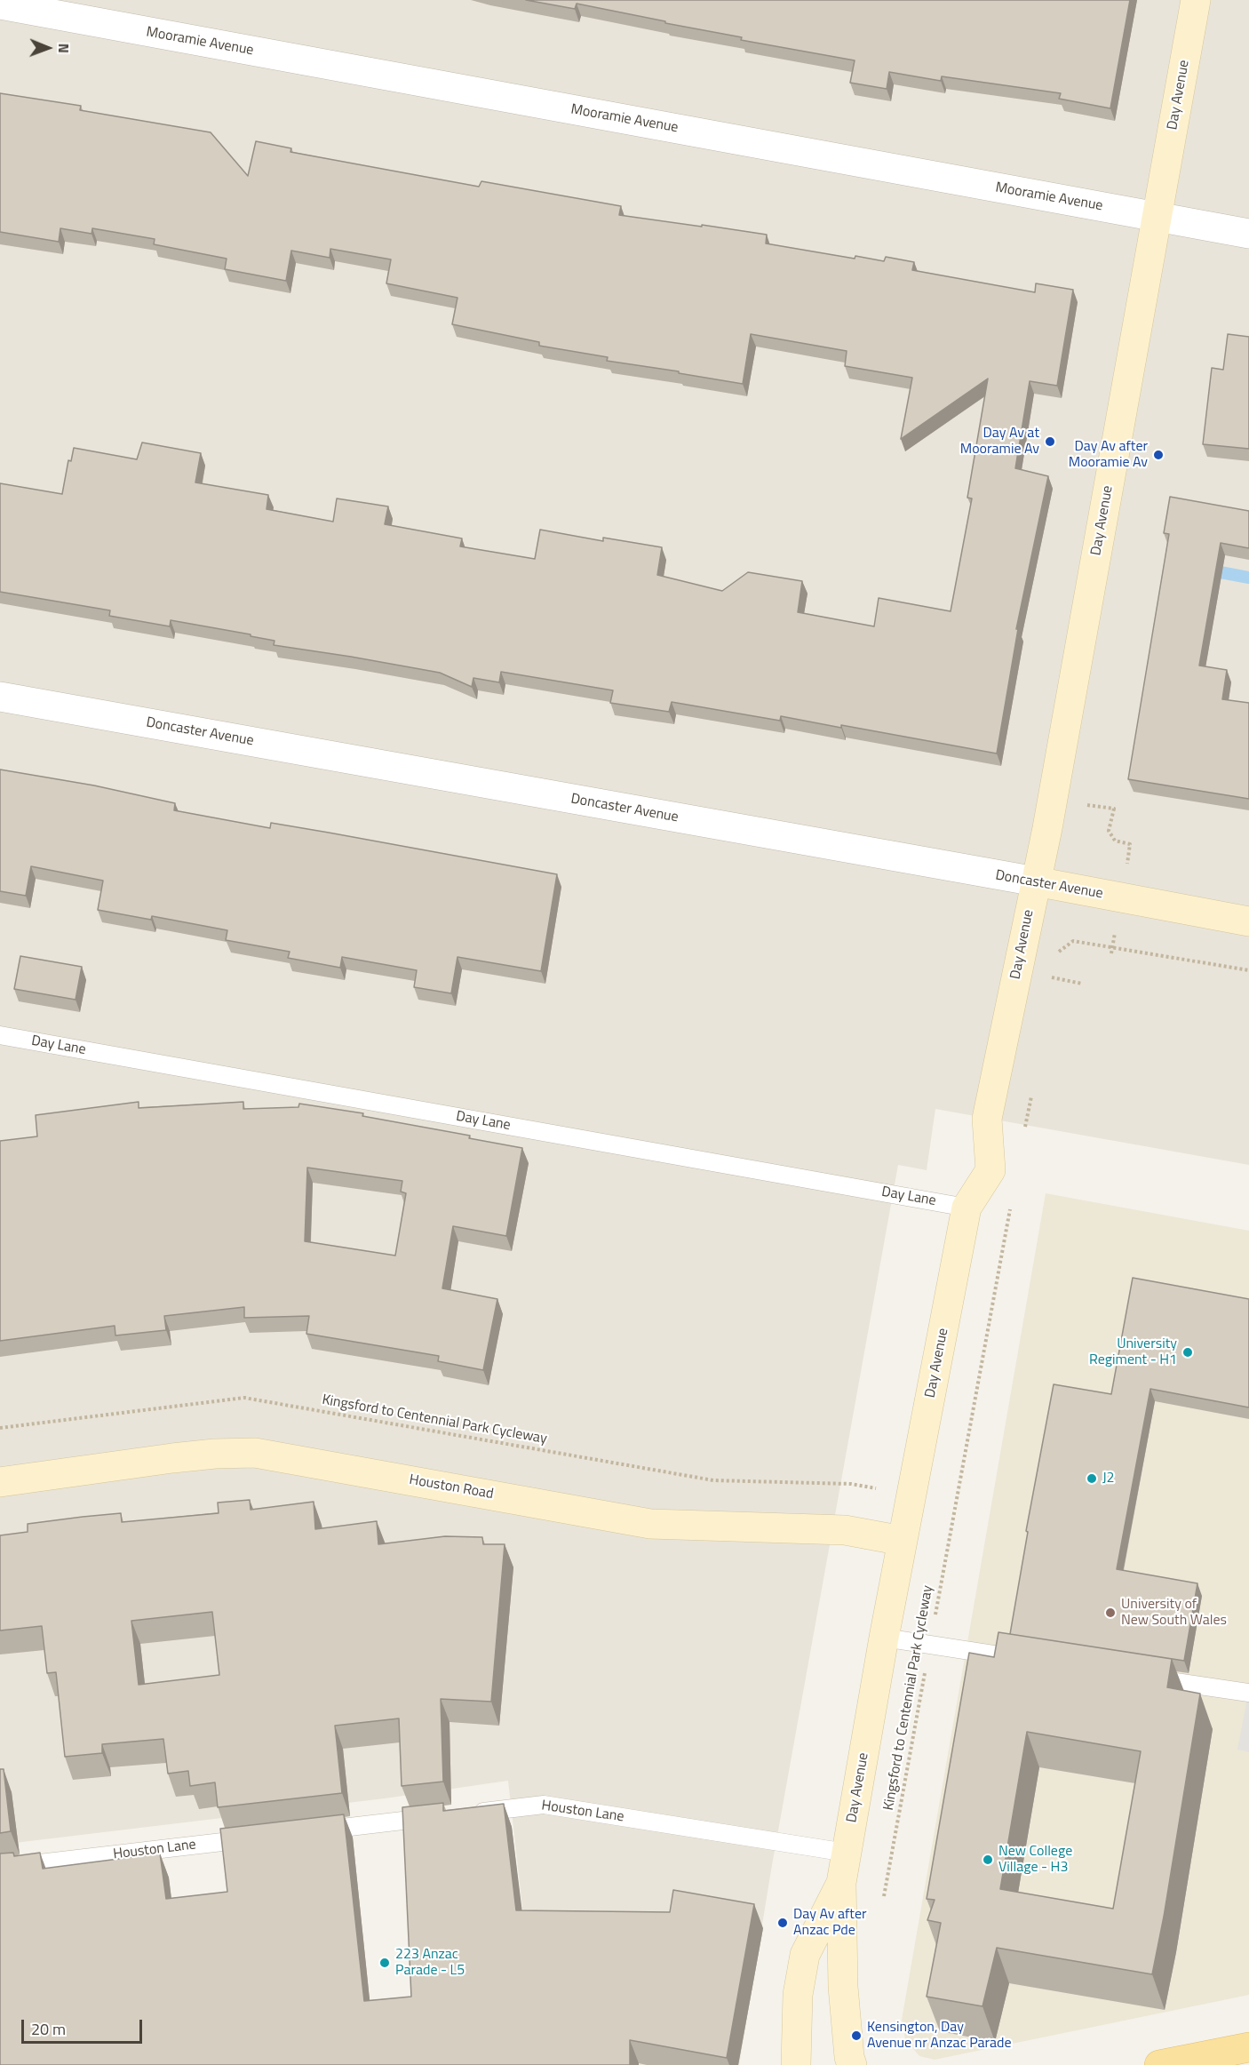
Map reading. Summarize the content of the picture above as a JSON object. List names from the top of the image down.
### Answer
{
  "streets": {
    "street": [
      "Mooramie Avenue",
      "Day Avenue",
      "Doncaster Avenue",
      "Houston Road"
    ],
    "lane": ["Day Lane", "Houston Lane"],
    "path": ["Kingsford to Centennial Park Cycleway"]
  },
  "crossings": [
    ["Mooramie Avenue", "Day Avenue"],
    ["Day Avenue", "Doncaster Avenue"],
    ["Day Avenue", "Day Lane"],
    ["Day Avenue", "Houston Road"],
    ["Day Avenue", "Houston Lane"]
  ],
  "places": [
    "Day Av at Mooramie Av",
    "Day Av after Mooramie Av",
    "University Regiment - H1",
    "J2",
    "University of New South Wales",
    "New College Village - H3",
    "Day Av after Anzac Pde",
    "223 Anzac Parade - L5",
    "Kensington, Day Avenue nr Anzac Parade"
  ],
  "scale_bar": "20 m",
  "north": "right"
}
